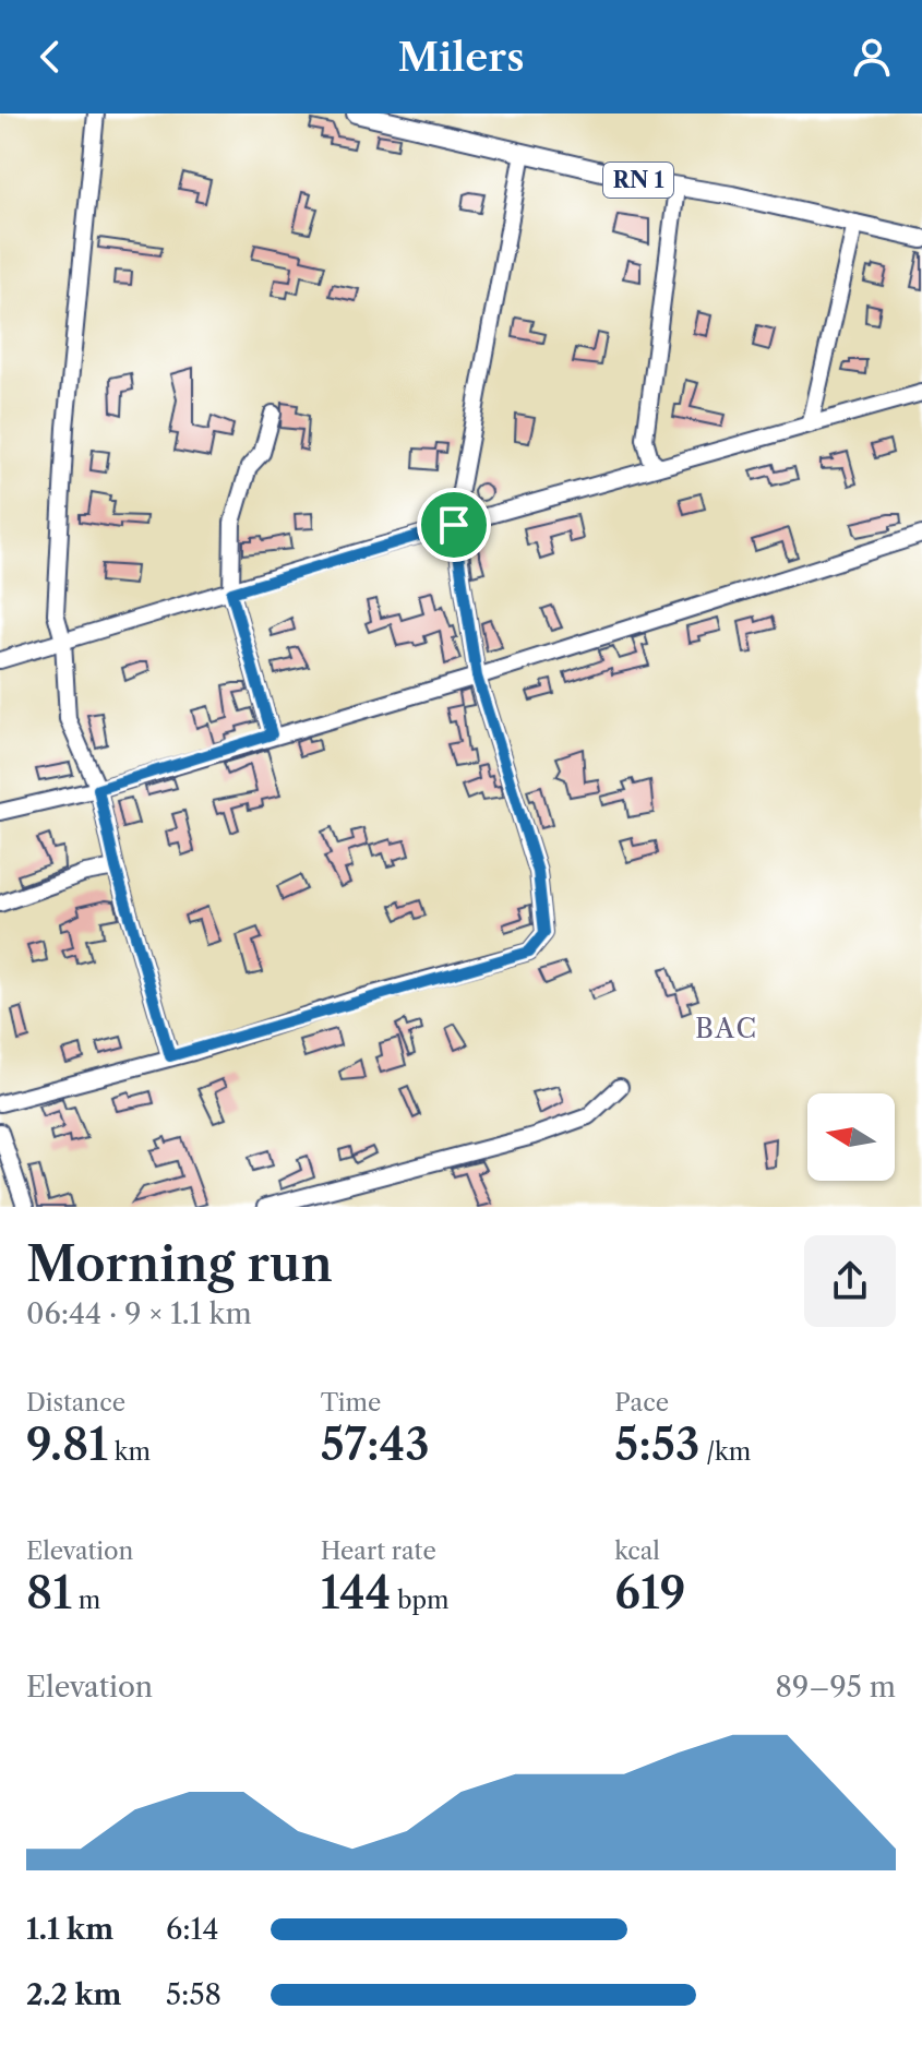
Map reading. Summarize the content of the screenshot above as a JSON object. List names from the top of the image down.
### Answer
{
  "streets": {
    "main road": ["RN 1"]
  },
  "districts": ["BAC"],
  "north": "left",
  "page": {
    "header": "Milers",
    "heading": ["Morning run", "06:44 · 9 × 1.1 km"],
    "stats": [
      ["Distance", "9.81 km"],
      ["Time", "57:43"],
      ["Pace", "5:53 /km"],
      ["Elevation", "81 m"],
      ["Heart rate", "144 bpm"],
      ["kcal", "619"]
    ],
    "chart": ["Elevation", "89–95 m"],
    "list": [
      {
        "name": "1.1 km",
        "note": "6:14"
      },
      {
        "name": "2.2 km",
        "note": "5:58"
      }
    ]
  }
}
